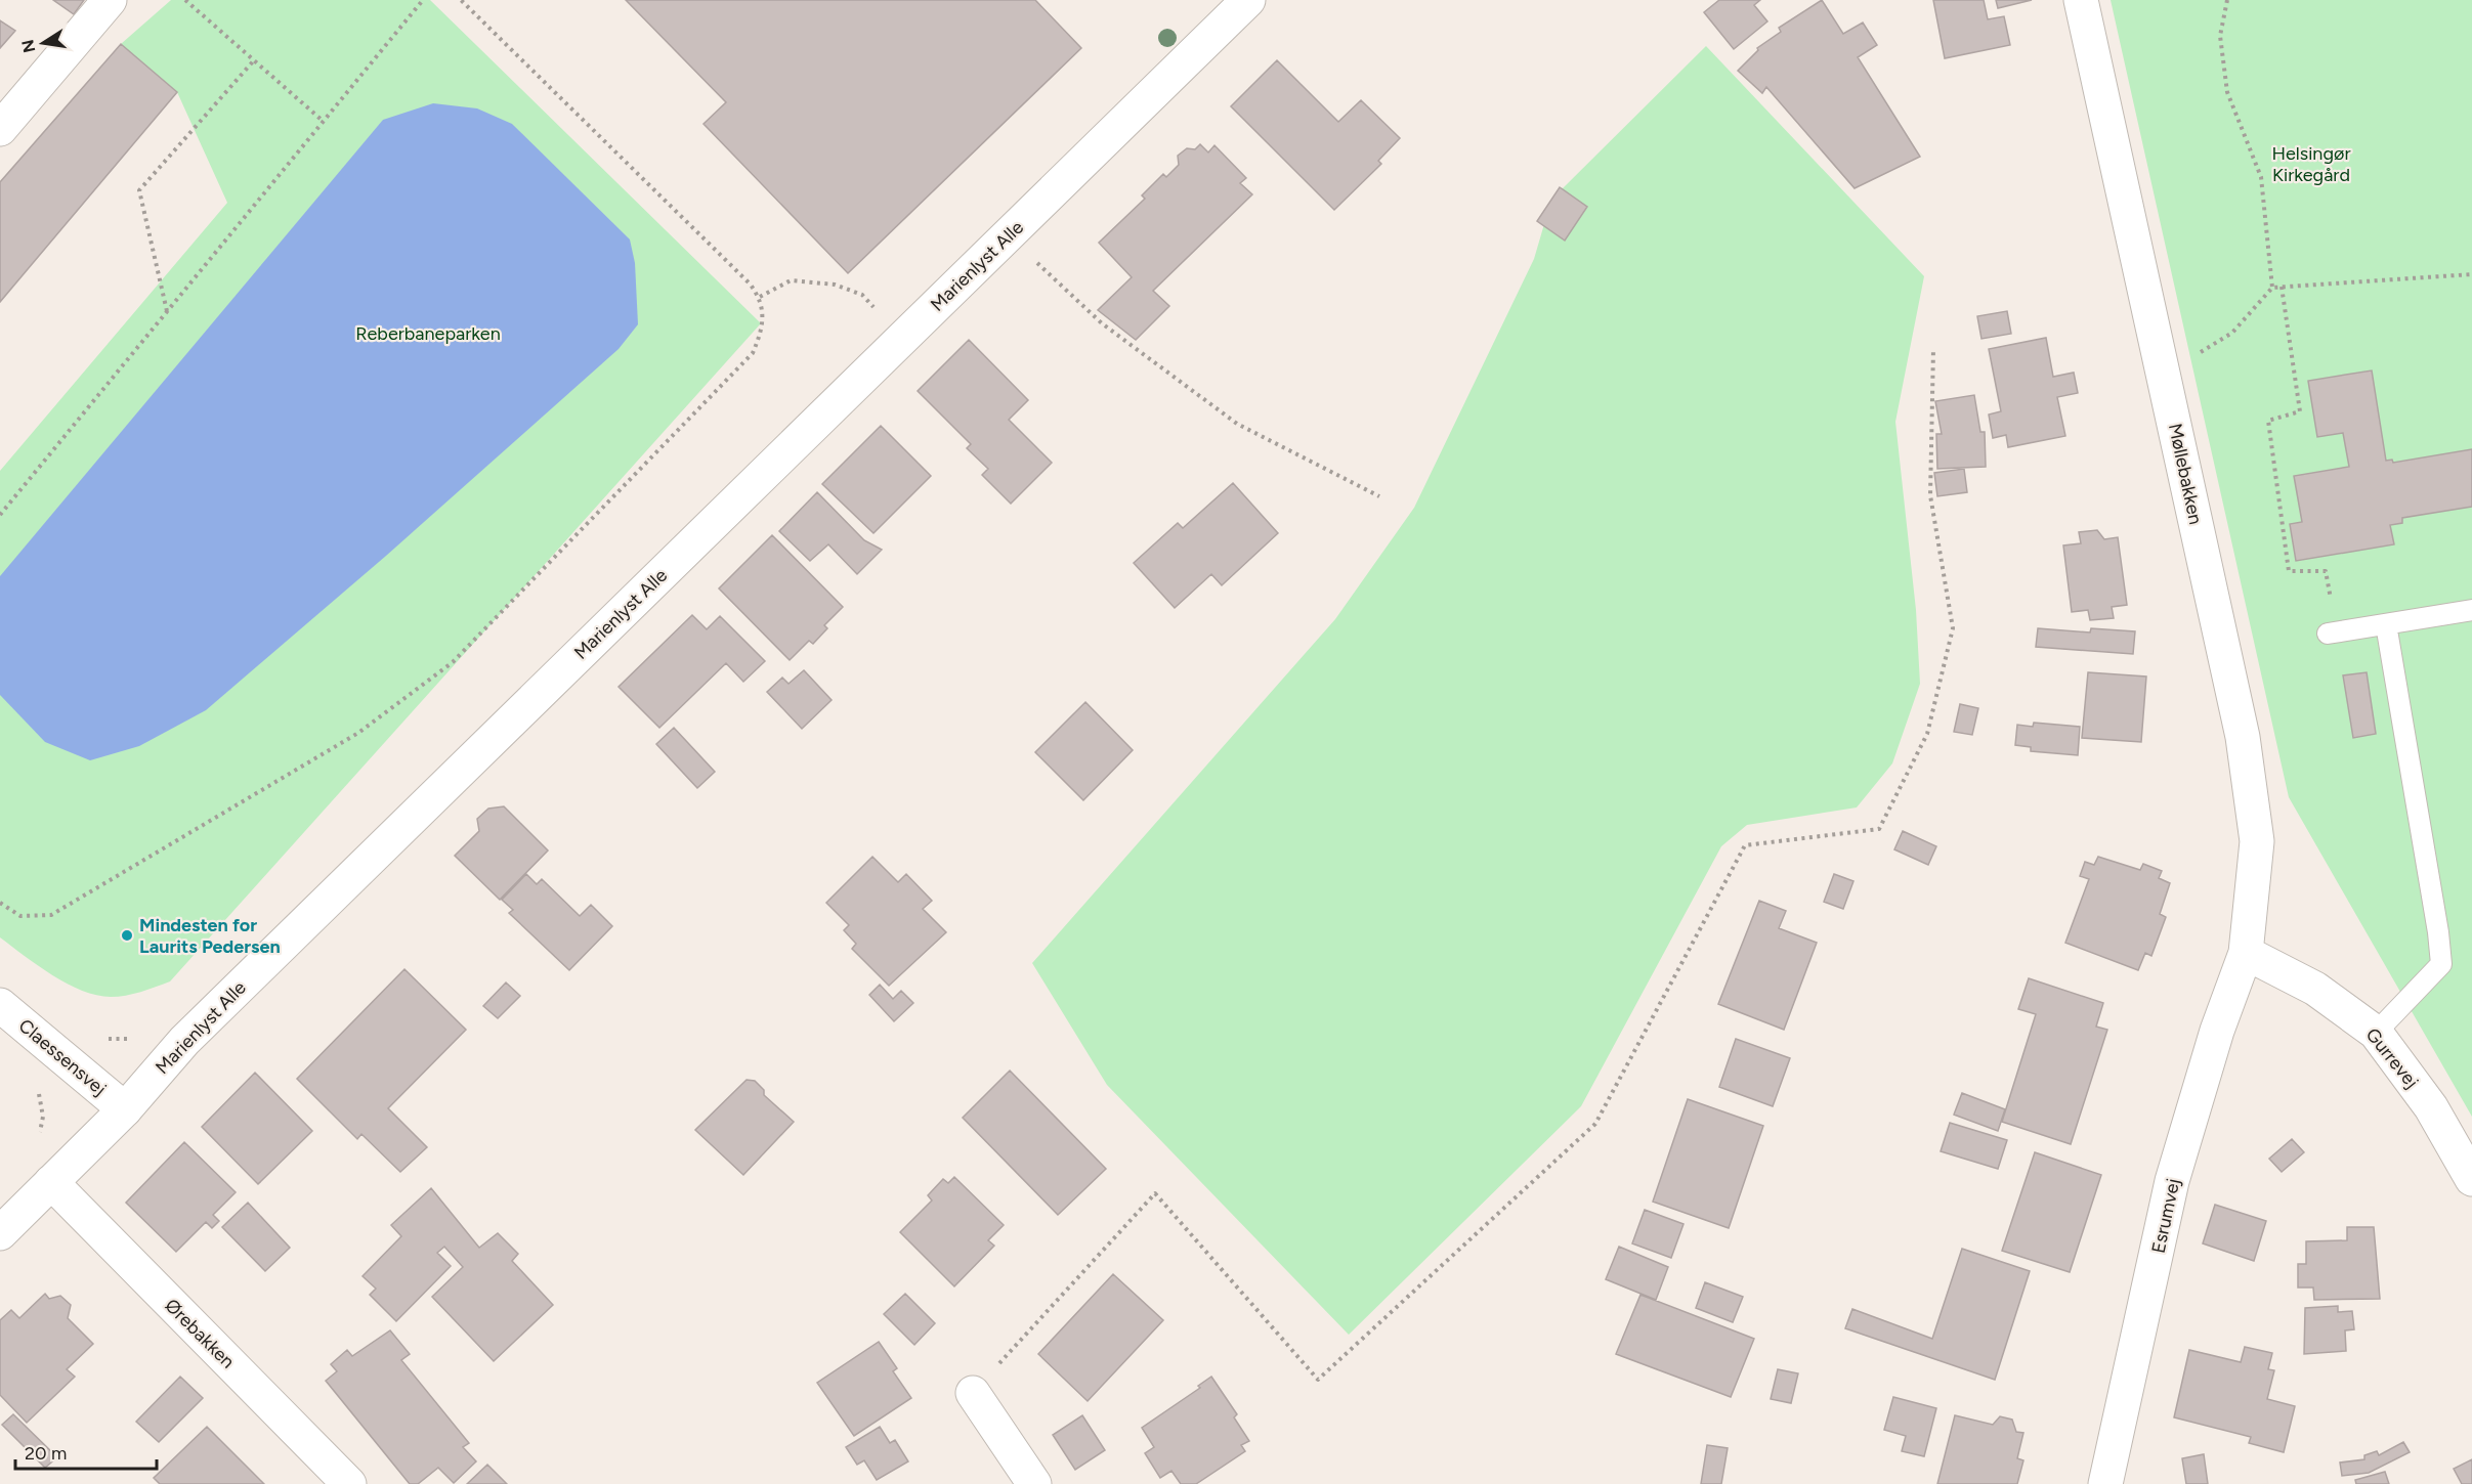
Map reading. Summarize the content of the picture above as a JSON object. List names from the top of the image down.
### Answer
{
  "streets": {
    "street": [
      "Marienlyst Alle",
      "Møllebakken",
      "Claessensvej",
      "Gurrevej",
      "Esrumvej",
      "Ørebakken"
    ]
  },
  "crossings": [
    ["Marienlyst Alle", "Claessensvej"],
    ["Marienlyst Alle", "Ørebakken"],
    ["Møllebakken", "Gurrevej"],
    ["Møllebakken", "Esrumvej"],
    ["Gurrevej", "Esrumvej"]
  ],
  "parks": ["Helsingør Kirkegård", "Reberbaneparken"],
  "places": ["Mindesten for Laurits Pedersen"],
  "scale_bar": "20 m",
  "north": "left"
}
